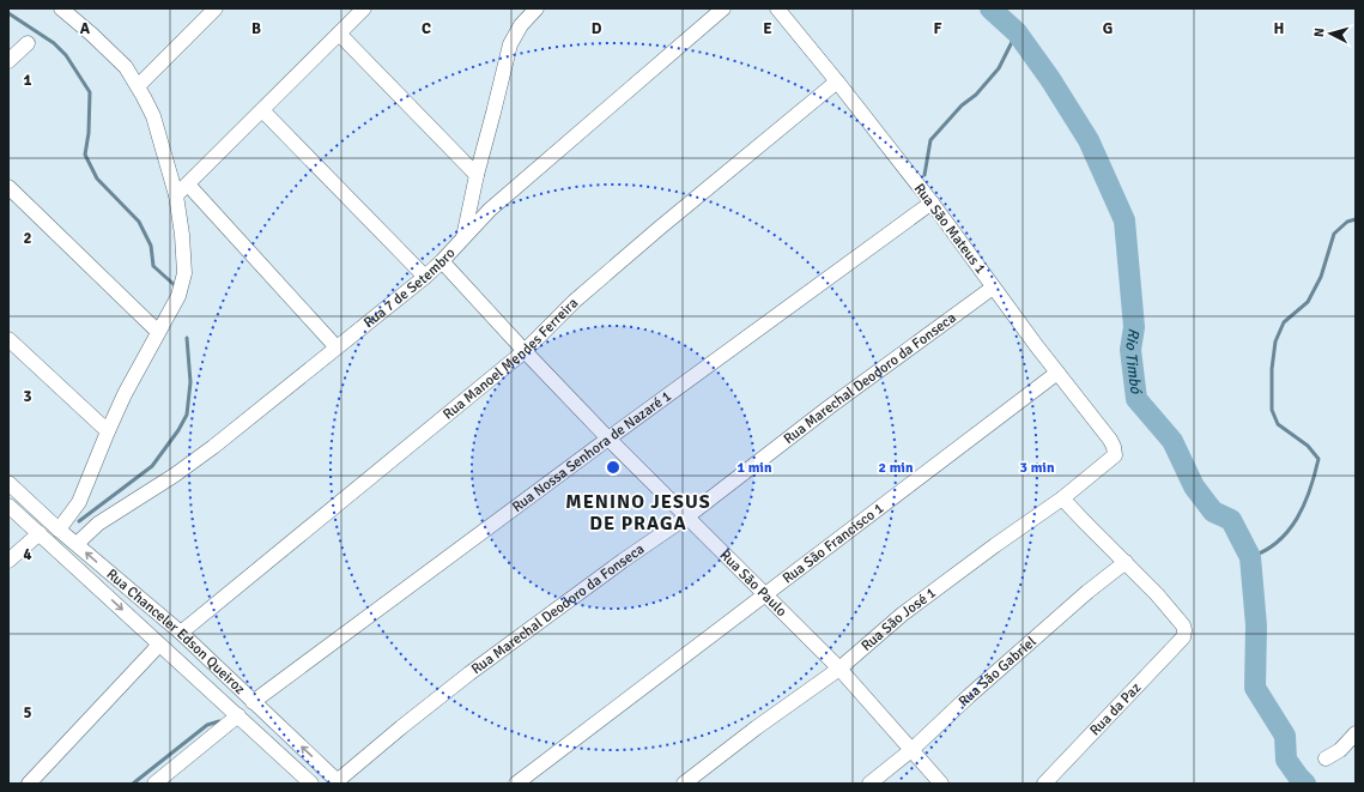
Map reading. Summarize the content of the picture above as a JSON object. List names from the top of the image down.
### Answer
{
  "streets": {
    "street": [
      "Rua São Mateus 1",
      "Rua 7 de Setembro",
      "Rua Manoel Mendes Ferreira",
      "Rua Marechal Deodoro da Fonseca",
      "Rua Nossa Senhora de Nazaré 1",
      "Rua São Francisco 1",
      "Rua São Paulo",
      "Rua São José 1",
      "Rua Chanceler Edson Queiroz",
      "Rua São Gabriel",
      "Rua da Paz"
    ]
  },
  "crossings": [
    ["Rua São Mateus 1", "Rua Manoel Mendes Ferreira"],
    ["Rua São Mateus 1", "Rua Marechal Deodoro da Fonseca"],
    ["Rua São Mateus 1", "Rua Nossa Senhora de Nazaré 1"],
    ["Rua São Mateus 1", "Rua São Francisco 1"],
    ["Rua São Mateus 1", "Rua São José 1"],
    ["Rua 7 de Setembro", "Rua São Paulo"],
    ["Rua 7 de Setembro", "Rua Chanceler Edson Queiroz"],
    ["Rua Manoel Mendes Ferreira", "Rua São Paulo"],
    ["Rua Manoel Mendes Ferreira", "Rua Chanceler Edson Queiroz"],
    ["Rua Marechal Deodoro da Fonseca", "Rua São Paulo"],
    ["Rua Marechal Deodoro da Fonseca", "Rua Chanceler Edson Queiroz"],
    ["Rua Nossa Senhora de Nazaré 1", "Rua São Paulo"],
    ["Rua Nossa Senhora de Nazaré 1", "Rua Chanceler Edson Queiroz"],
    ["Rua São Francisco 1", "Rua São Paulo"],
    ["Rua São Paulo", "Rua São José 1"],
    ["Rua São Paulo", "Rua São Gabriel"],
    ["Rua São Gabriel", "Rua da Paz"]
  ],
  "districts": ["MENINO JESUS DE PRAGA"],
  "water": ["Rio Timbó"],
  "north": "left",
  "grid": {
    "columns": [
      "A",
      "B",
      "C",
      "D",
      "E",
      "F",
      "G",
      "H"
    ],
    "rows": [
      "1",
      "2",
      "3",
      "4",
      "5"
    ]
  },
  "rings": ["1 min", "2 min", "3 min"]
}
